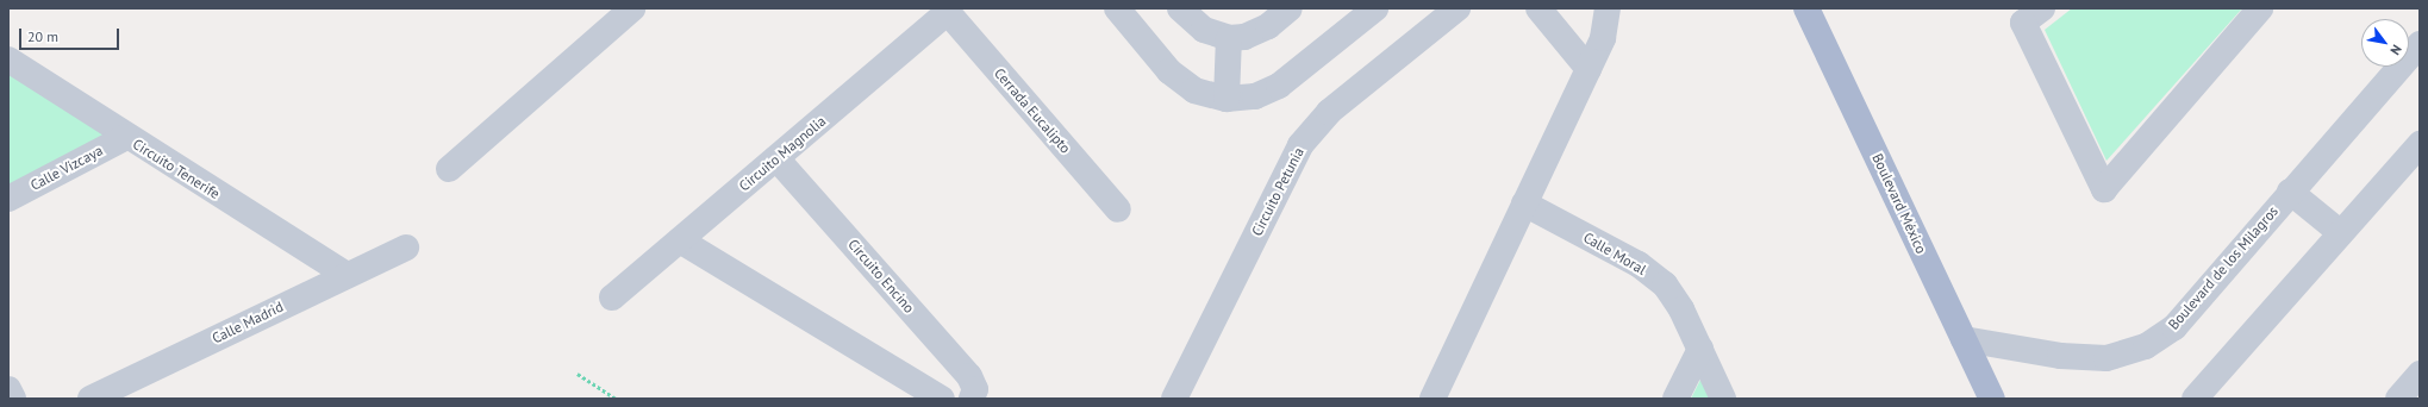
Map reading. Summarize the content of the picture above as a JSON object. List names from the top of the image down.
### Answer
{
  "streets": {
    "main road": ["Boulevard México"],
    "street": [
      "Cerrada Eucalipto",
      "Circuito Magnolia",
      "Calle Vizcaya",
      "Circuito Tenerife",
      "Circuito Petunia",
      "Calle Moral",
      "Boulevard de los Milagros",
      "Circuito Encino",
      "Calle Madrid"
    ]
  },
  "crossings": [
    ["Cerrada Eucalipto", "Circuito Magnolia"],
    ["Circuito Magnolia", "Circuito Encino"],
    ["Calle Vizcaya", "Circuito Tenerife"],
    ["Circuito Tenerife", "Calle Madrid"],
    ["Boulevard México", "Boulevard de los Milagros"]
  ],
  "scale_bar": "20 m",
  "north": "bottom right"
}
